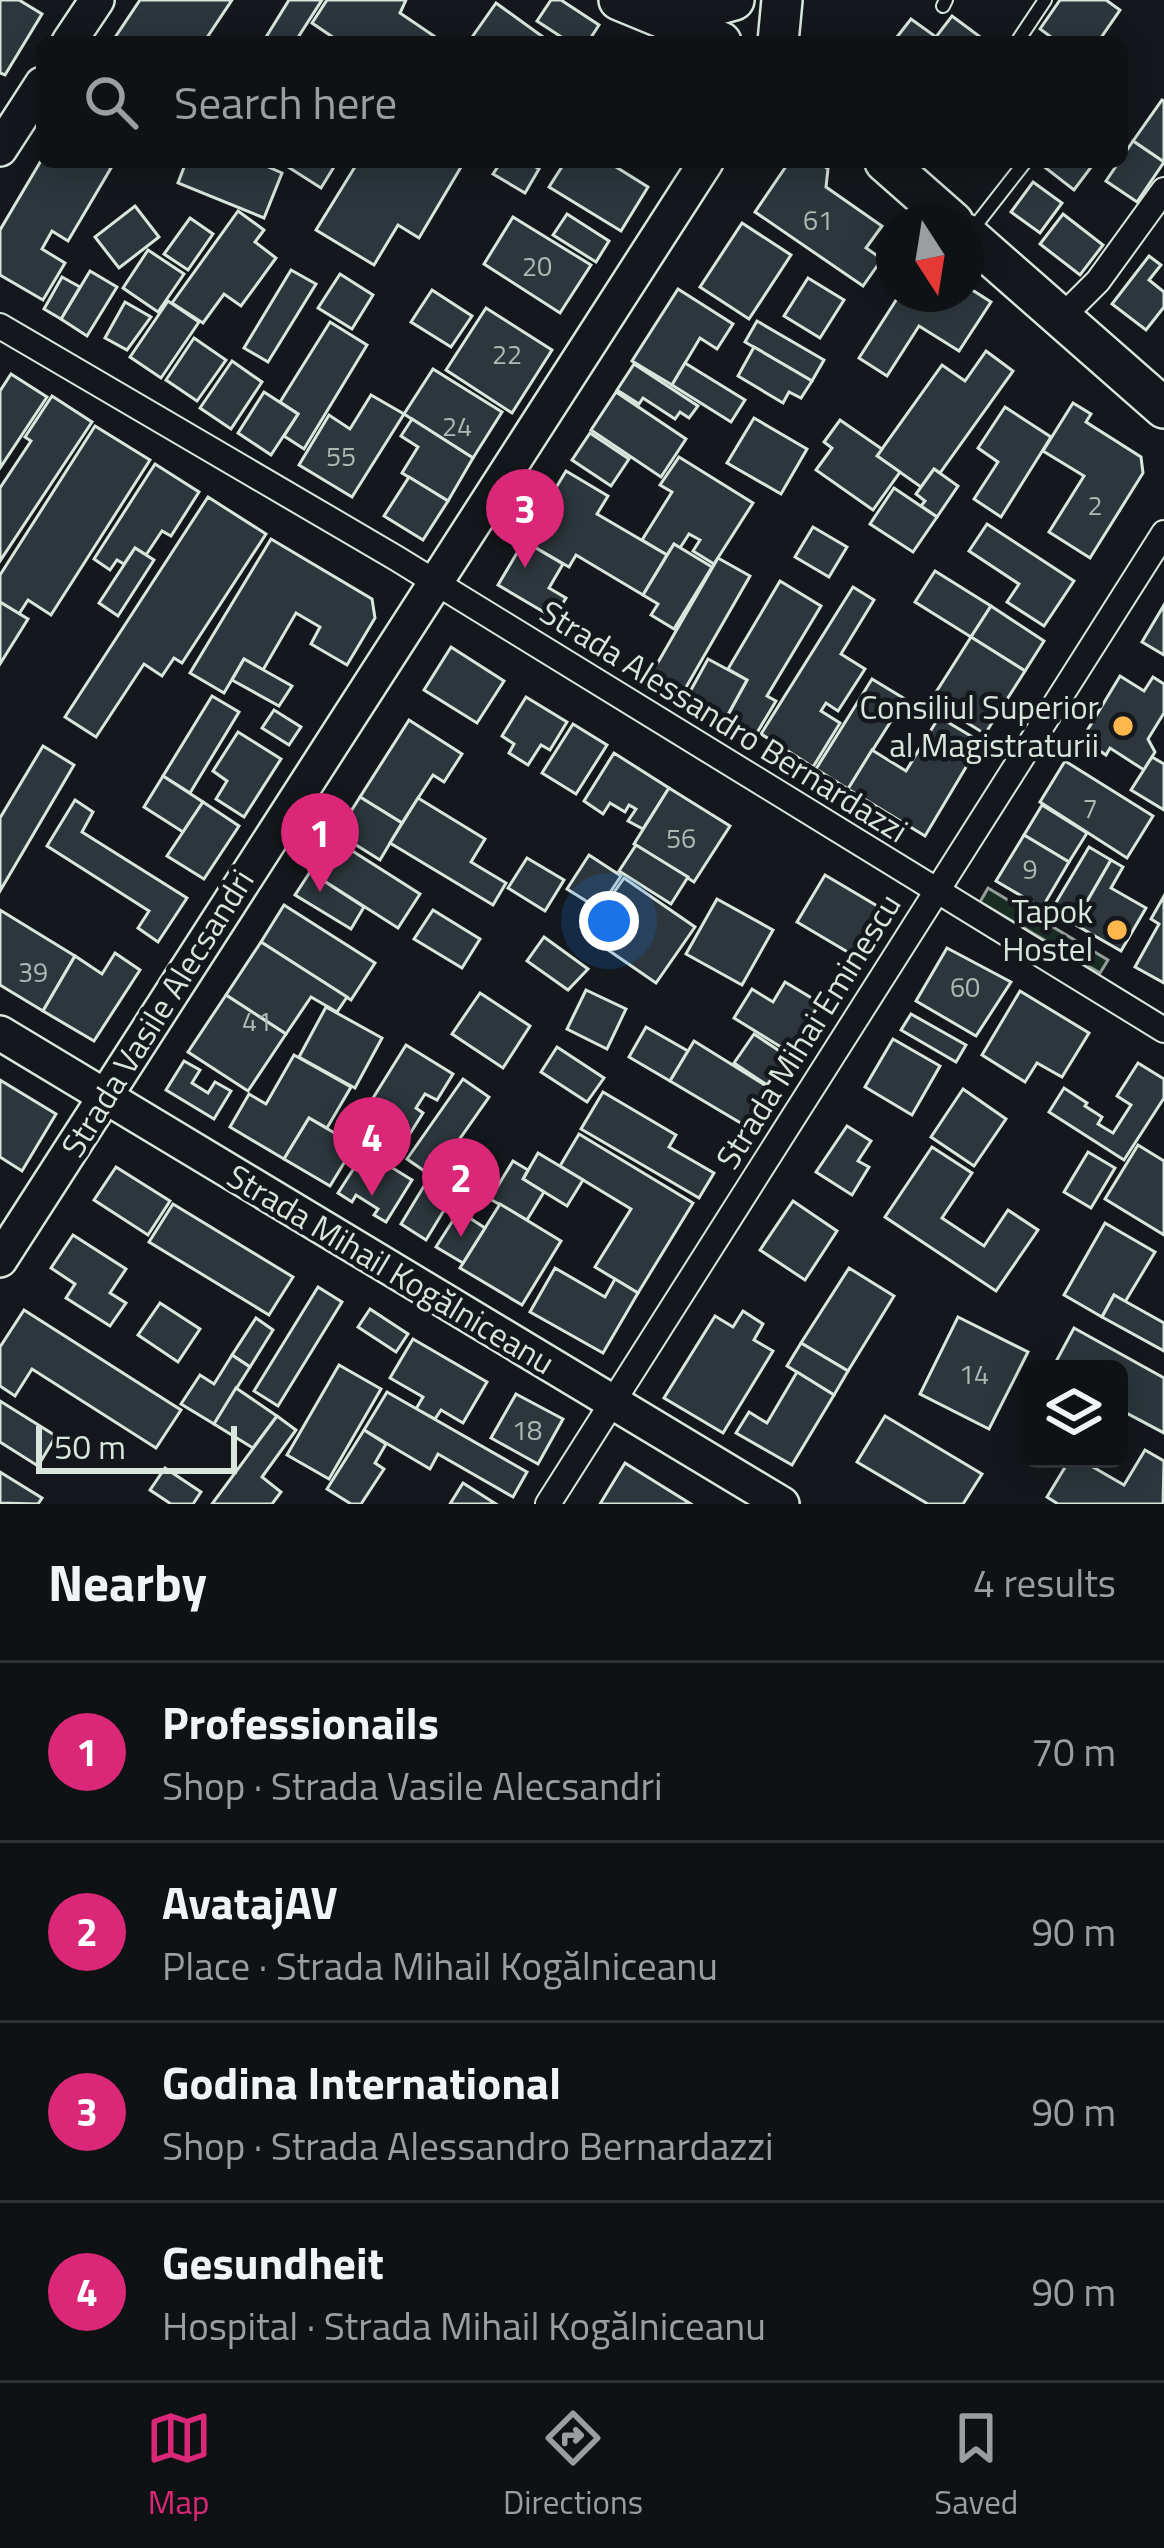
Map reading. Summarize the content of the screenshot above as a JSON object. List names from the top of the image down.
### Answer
{
  "streets": {
    "main road": ["Strada Vasile Alecsandri", "Strada Mihail Kogălniceanu"],
    "street": ["Strada Alessandro Bernardazzi", "Strada Mihai Eminescu"]
  },
  "crossings": [
    ["Strada Alessandro Bernardazzi", "Strada Vasile Alecsandri"],
    ["Strada Alessandro Bernardazzi", "Strada Mihai Eminescu"],
    ["Strada Vasile Alecsandri", "Strada Mihail Kogălniceanu"],
    ["Strada Mihai Eminescu", "Strada Mihail Kogălniceanu"]
  ],
  "places": ["Consiliul Superior al Magistraturii", "Tapok Hostel"],
  "house_numbers": [
    "61",
    "20",
    "22",
    "24",
    "55",
    "2",
    "7",
    "56",
    "9",
    "39",
    "60",
    "41",
    "14",
    "18"
  ],
  "scale_bar": "50 m",
  "north": "bottom",
  "page": {
    "search": "Search here",
    "pins": [
      "3",
      "1",
      "4",
      "2"
    ],
    "scale": "50 m",
    "heading": ["Nearby", "4 results"],
    "list": [
      {
        "mark": "1",
        "name": "Professionails",
        "note": "Shop · Strada Vasile Alecsandri",
        "value": "70 m"
      },
      {
        "mark": "2",
        "name": "AvatajAV",
        "note": "Place · Strada Mihail Kogălniceanu",
        "value": "90 m"
      },
      {
        "mark": "3",
        "name": "Godina International",
        "note": "Shop · Strada Alessandro Bernardazzi",
        "value": "90 m"
      },
      {
        "mark": "4",
        "name": "Gesundheit",
        "note": "Hospital · Strada Mihail Kogălniceanu",
        "value": "90 m"
      }
    ],
    "nav": ["Map", "Directions", "Saved"]
  }
}
